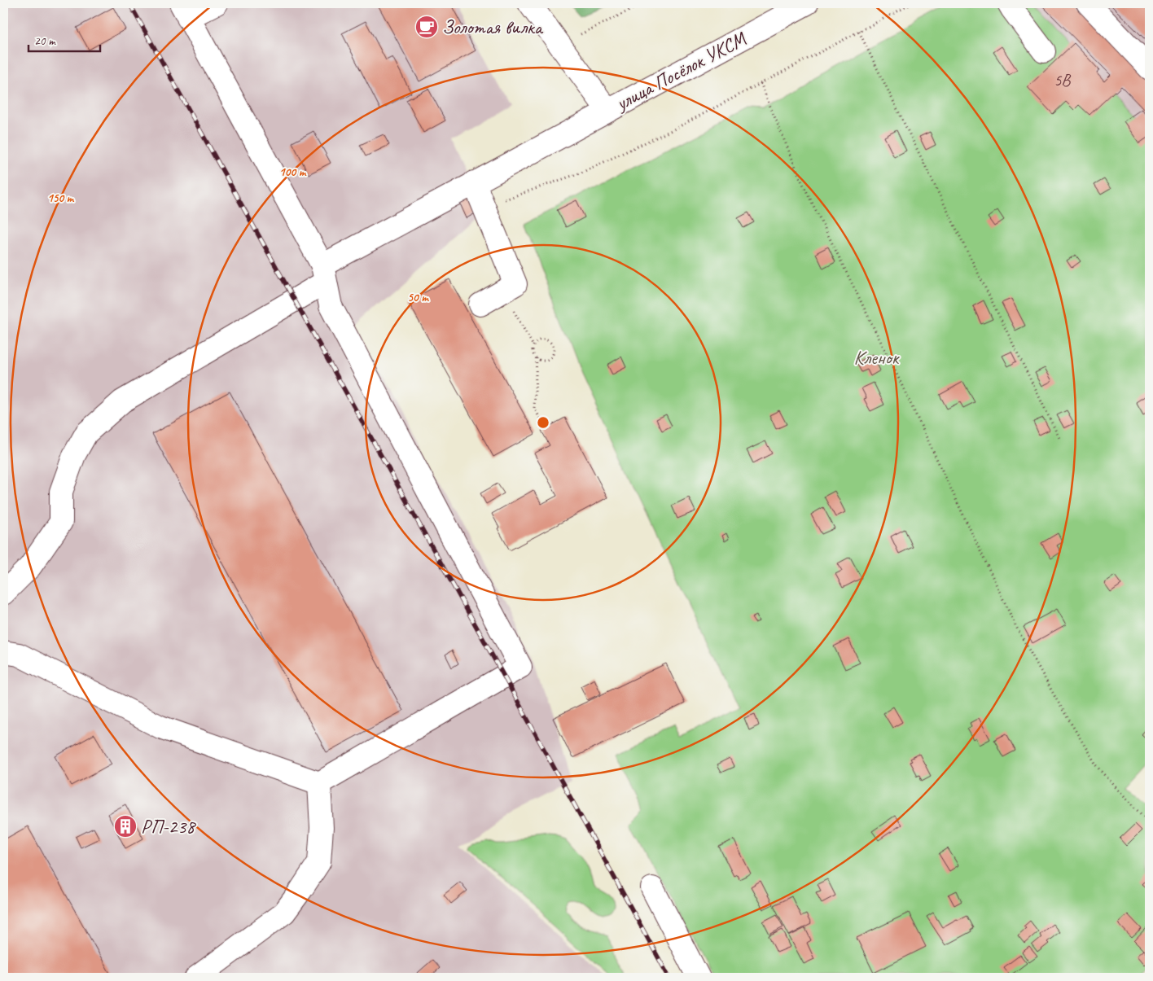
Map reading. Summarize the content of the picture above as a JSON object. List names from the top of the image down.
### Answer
{
  "streets": {
    "street": ["улица Посёлок УКСМ"]
  },
  "parks": ["Кленок"],
  "places": {
    "cafe": ["Золотая вилка"],
    "building": ["РП-238"]
  },
  "house_numbers": ["5В"],
  "scale_bar": "20 m",
  "rings": ["100 m", "150 m", "50 m"]
}
